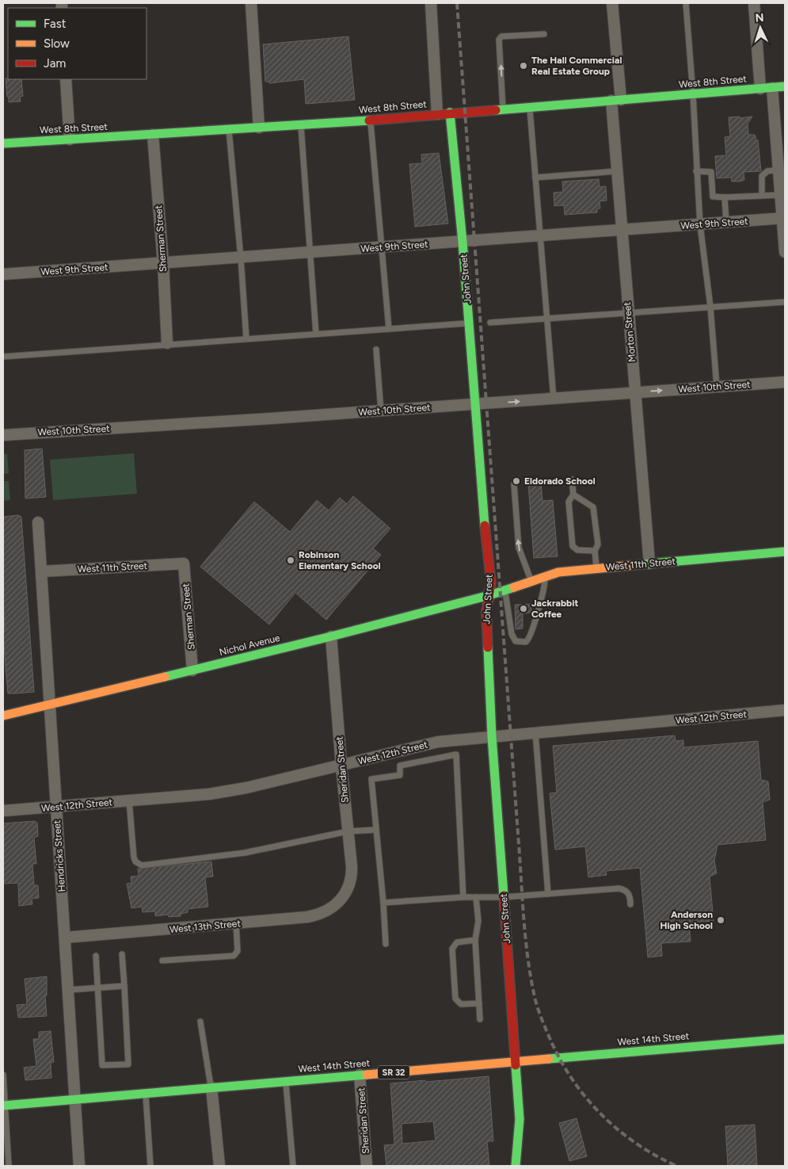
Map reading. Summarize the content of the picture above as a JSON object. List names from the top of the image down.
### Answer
{
  "streets": {
    "street": [
      "West 8th Street",
      "West 9th Street",
      "Sherman Street",
      "John Street",
      "Morton Street",
      "West 10th Street",
      "West 11th Street",
      "Nichol Avenue",
      "West 12th Street",
      "Sheridan Street",
      "Hendricks Street",
      "West 13th Street",
      "West 14th Street",
      "SR 32"
    ]
  },
  "crossings": [
    ["West 8th Street", "Sherman Street"],
    ["West 8th Street", "John Street"],
    ["West 8th Street", "Morton Street"],
    ["West 9th Street", "Sherman Street"],
    ["West 9th Street", "John Street"],
    ["West 9th Street", "Morton Street"],
    ["Sherman Street", "West 11th Street"],
    ["Sherman Street", "Nichol Avenue"],
    ["John Street", "West 10th Street"],
    ["John Street", "Nichol Avenue"],
    ["John Street", "West 12th Street"],
    ["John Street", "West 14th Street"],
    ["Morton Street", "West 10th Street"],
    ["Morton Street", "West 11th Street"],
    ["West 11th Street", "Nichol Avenue"],
    ["West 11th Street", "Hendricks Street"],
    ["Nichol Avenue", "Sheridan Street"],
    ["Nichol Avenue", "Hendricks Street"],
    ["West 12th Street", "Sheridan Street"],
    ["West 12th Street", "Hendricks Street"],
    ["Sheridan Street", "West 13th Street"],
    ["Sheridan Street", "West 14th Street"],
    ["Hendricks Street", "West 13th Street"],
    ["Hendricks Street", "West 14th Street"]
  ],
  "places": [
    "The Hall Commercial Real Estate Group",
    "Eldorado School",
    "Robinson Elementary School",
    "Jackrabbit Coffee",
    "Anderson High School"
  ],
  "legend": ["Fast", "Slow", "Jam"],
  "north": "top"
}
